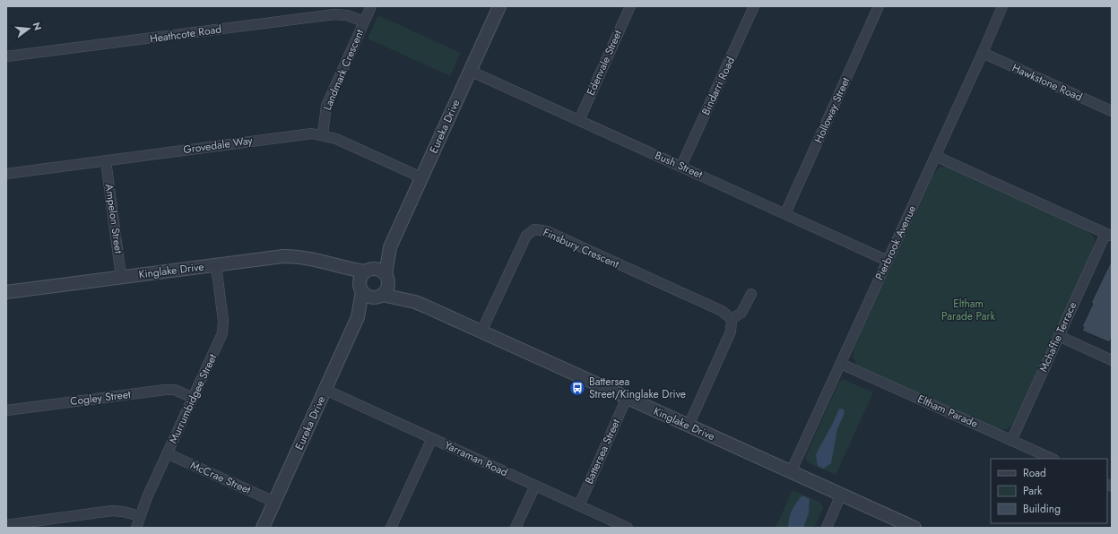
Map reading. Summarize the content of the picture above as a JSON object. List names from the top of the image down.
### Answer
{
  "streets": {
    "street": [
      "Heathcote Road",
      "Edenvale Street",
      "Landmark Crescent",
      "Hawkstone Road",
      "Bindarri Road",
      "Holloway Street",
      "Eureka Drive",
      "Grovedale Way",
      "Bush Street",
      "Ampelon Street",
      "Pierbrook Avenue",
      "Finsbury Crescent",
      "Kinglake Drive",
      "Mchaffie Terrace",
      "Cogley Street",
      "Murrumbidgee Street",
      "Eltham Parade",
      "Battersea Street",
      "Yarraman Road",
      "McCrae Street"
    ]
  },
  "crossings": [
    ["Heathcote Road", "Landmark Crescent"],
    ["Edenvale Street", "Bush Street"],
    ["Landmark Crescent", "Grovedale Way"],
    ["Hawkstone Road", "Pierbrook Avenue"],
    ["Bindarri Road", "Bush Street"],
    ["Holloway Street", "Bush Street"],
    ["Eureka Drive", "Grovedale Way"],
    ["Eureka Drive", "Bush Street"],
    ["Eureka Drive", "Kinglake Drive"],
    ["Eureka Drive", "Yarraman Road"],
    ["Eureka Drive", "McCrae Street"],
    ["Grovedale Way", "Ampelon Street"],
    ["Bush Street", "Pierbrook Avenue"],
    ["Ampelon Street", "Kinglake Drive"],
    ["Pierbrook Avenue", "Kinglake Drive"],
    ["Pierbrook Avenue", "Eltham Parade"],
    ["Finsbury Crescent", "Kinglake Drive"],
    ["Kinglake Drive", "Murrumbidgee Street"],
    ["Kinglake Drive", "Battersea Street"],
    ["Mchaffie Terrace", "Eltham Parade"],
    ["Cogley Street", "Murrumbidgee Street"],
    ["Murrumbidgee Street", "McCrae Street"],
    ["Battersea Street", "Yarraman Road"]
  ],
  "parks": ["Eltham Parade Park"],
  "places": {
    "bus stop": ["Battersea Street/Kinglake Drive"]
  },
  "legend": ["Road", "Park", "Building"],
  "north": "right"
}
